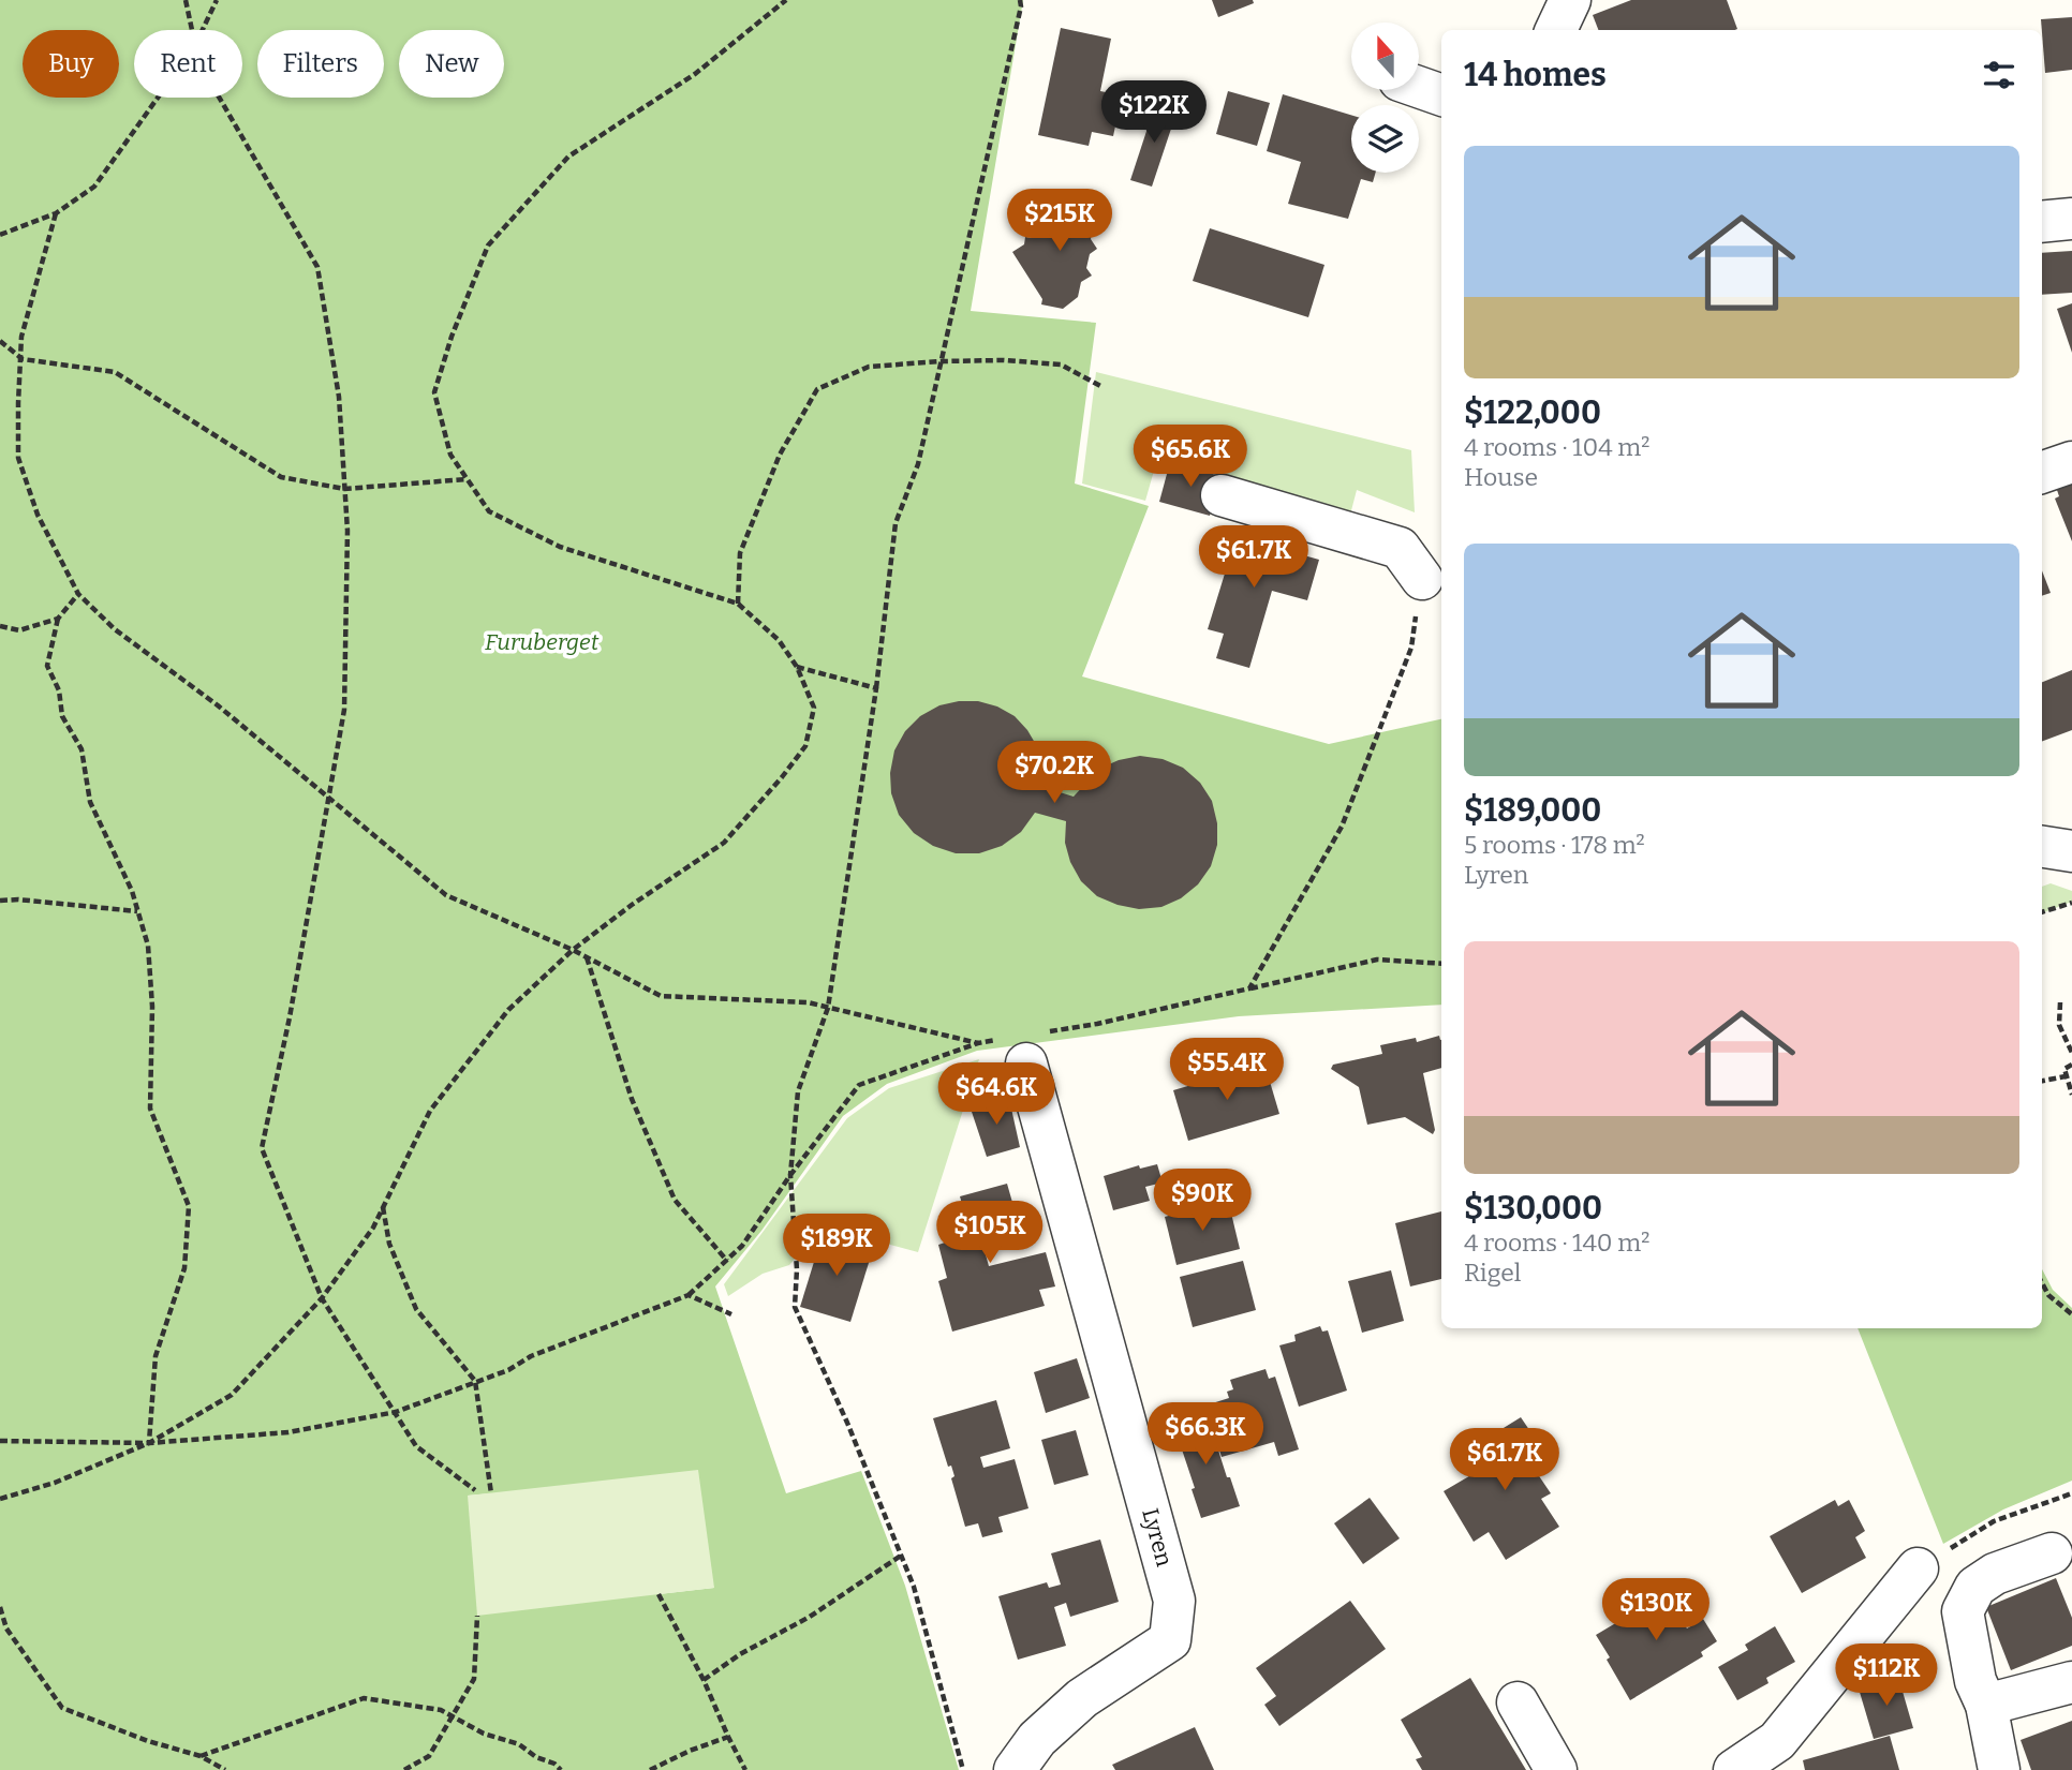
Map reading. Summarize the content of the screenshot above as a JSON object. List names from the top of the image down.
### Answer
{
  "streets": {
    "street": ["Lyren"]
  },
  "parks": ["Furuberget"],
  "north": "top",
  "page": {
    "chip": [
      "Buy",
      "Rent",
      "Filters",
      "New"
    ],
    "heading": "14 homes",
    "price": [
      "$122K",
      "$215K",
      "$65.6K",
      "$61.7K",
      "$70.2K",
      "$55.4K",
      "$64.6K",
      "$90K",
      "$105K",
      "$189K",
      "$66.3K",
      "$61.7K",
      "$130K",
      "$112K"
    ],
    "list": [
      {
        "name": "$122,000",
        "note": "4 rooms · 104 m² · House"
      },
      {
        "name": "$189,000",
        "note": "5 rooms · 178 m² · Lyren"
      },
      {
        "name": "$130,000",
        "note": "4 rooms · 140 m² · Rigel"
      }
    ]
  }
}
